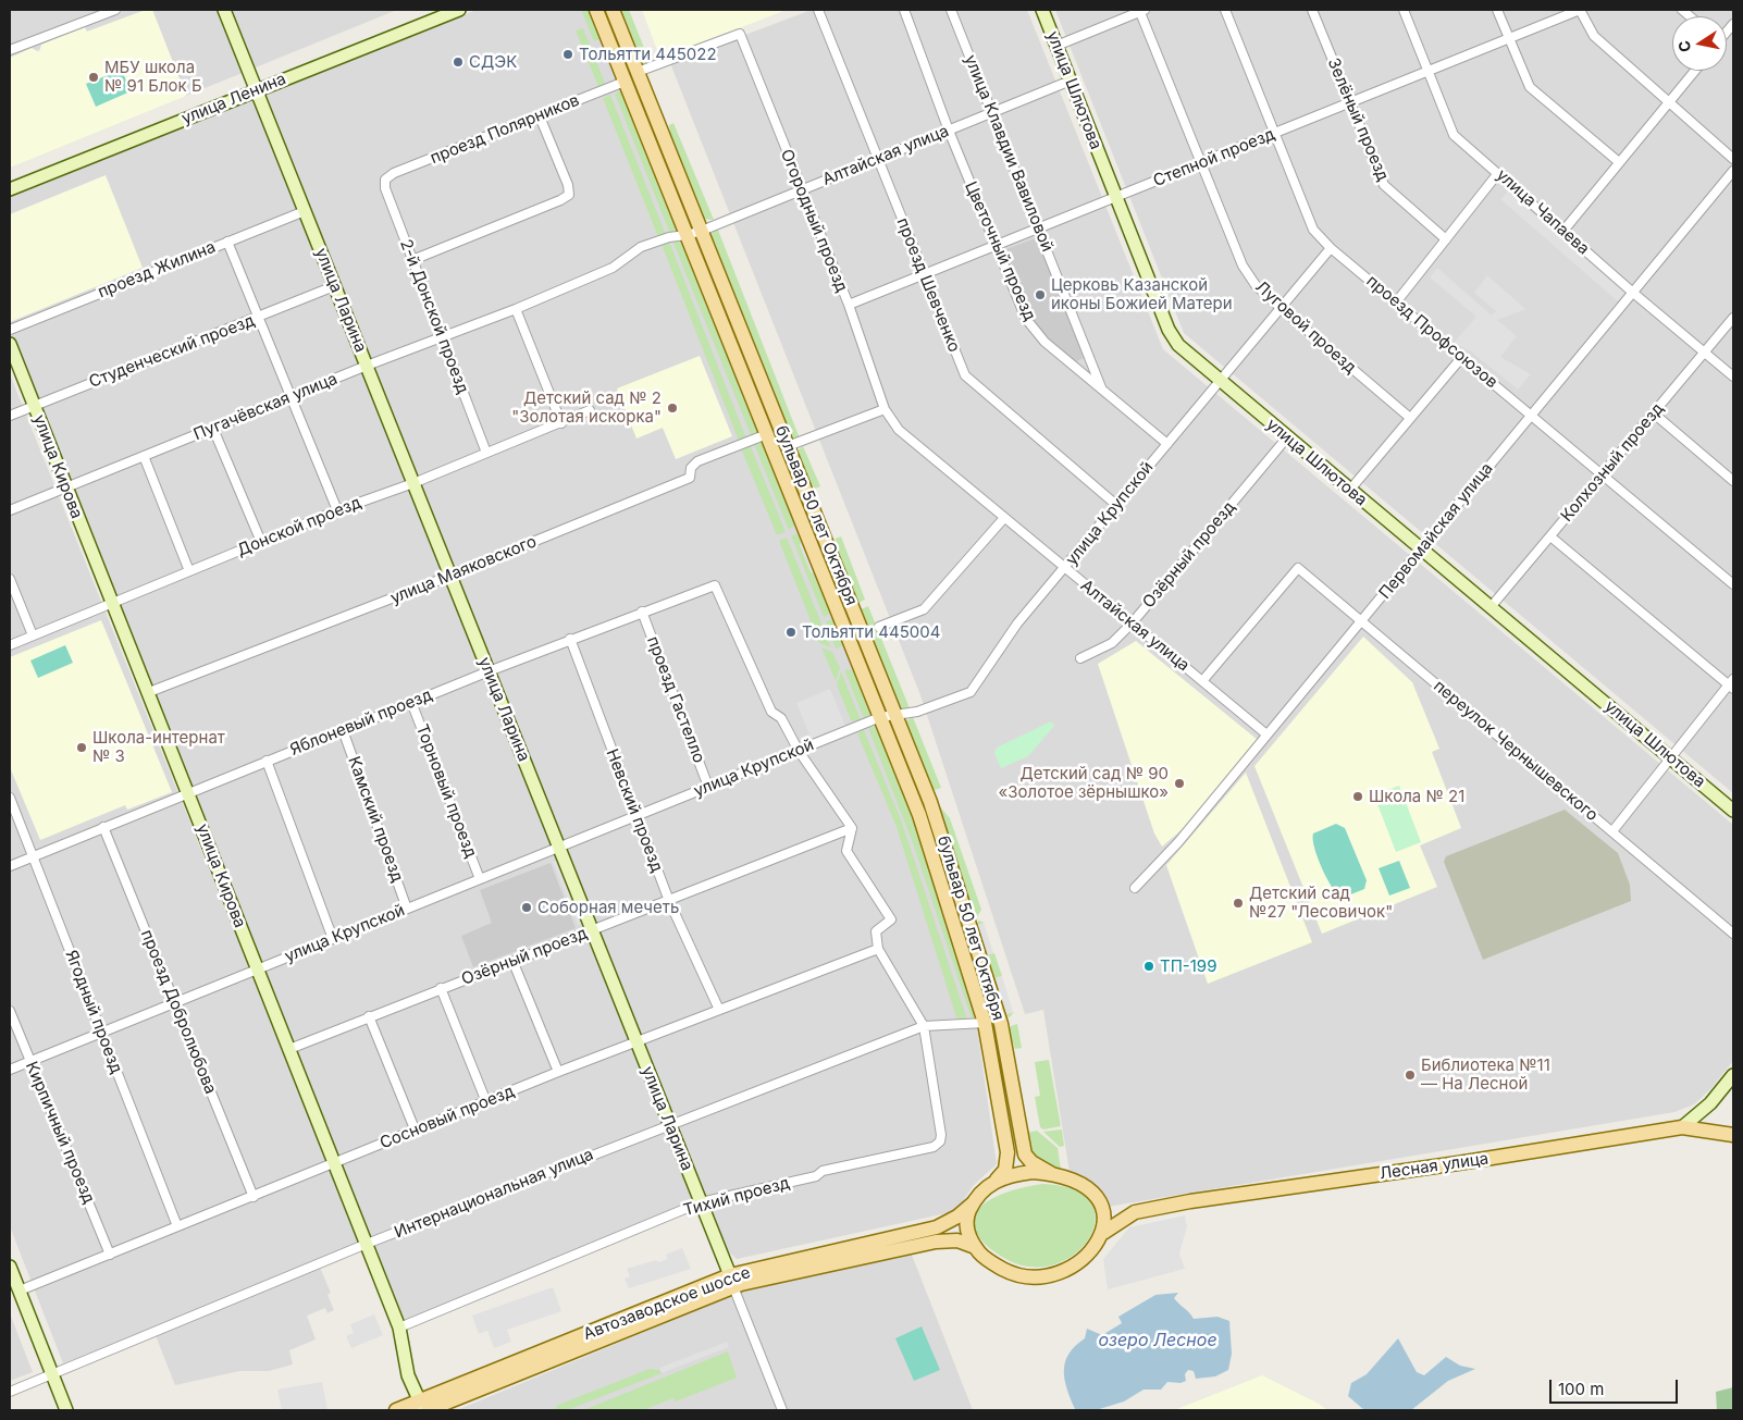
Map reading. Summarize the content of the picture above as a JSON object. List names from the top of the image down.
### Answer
{
  "streets": {
    "main road": ["бульвар 50 лет Октября", "Лесная улица", "Автозаводское шоссе"],
    "street": [
      "улица Шлютова",
      "улица Ленина",
      "Зелёный проезд",
      "проезд Полярников",
      "улица Клавдии Вавиловой",
      "Алтайская улица",
      "Степной проезд",
      "улица Чапаева",
      "Огородный проезд",
      "Цветочный проезд",
      "проезд Жилина",
      "проезд Шевченко",
      "улица Ларина",
      "2-й Донской проезд",
      "Луговой проезд",
      "проезд Профсоюзов",
      "Студенческий проезд",
      "Пугачёвская улица",
      "Колхозный проезд",
      "улица Кирова",
      "улица Крупской",
      "Донской проезд",
      "Первомайская улица",
      "Озёрный проезд",
      "улица Маяковского",
      "проезд Гастелло",
      "Яблоневый проезд",
      "переулок Чернышевского",
      "Торновый проезд",
      "Невский проезд",
      "Камский проезд",
      "Ягодный проезд",
      "проезд Добролюбова",
      "Сосновый проезд",
      "Кирпичный проезд",
      "Интернациональная улица",
      "Тихий проезд"
    ]
  },
  "crossings": [
    ["улица Шлютова", "Алтайская улица"],
    ["улица Шлютова", "Степной проезд"],
    ["улица Шлютова", "Колхозный проезд"],
    ["улица Шлютова", "улица Крупской"],
    ["улица Шлютова", "Первомайская улица"],
    ["улица Шлютова", "Озёрный проезд"],
    ["улица Ленина", "улица Ларина"],
    ["Зелёный проезд", "Степной проезд"],
    ["проезд Полярников", "2-й Донской проезд"],
    ["проезд Полярников", "бульвар 50 лет Октября"],
    ["улица Клавдии Вавиловой", "Алтайская улица"],
    ["улица Клавдии Вавиловой", "Степной проезд"],
    ["улица Клавдии Вавиловой", "Цветочный проезд"],
    ["Алтайская улица", "Огородный проезд"],
    ["Алтайская улица", "Цветочный проезд"],
    ["Алтайская улица", "проезд Шевченко"],
    ["Алтайская улица", "Пугачёвская улица"],
    ["Алтайская улица", "улица Крупской"],
    ["Алтайская улица", "бульвар 50 лет Октября"],
    ["Алтайская улица", "Первомайская улица"],
    ["Алтайская улица", "Озёрный проезд"],
    ["Алтайская улица", "переулок Чернышевского"],
    ["Степной проезд", "улица Чапаева"],
    ["Степной проезд", "Огородный проезд"],
    ["Степной проезд", "Цветочный проезд"],
    ["Степной проезд", "проезд Шевченко"],
    ["Степной проезд", "Луговой проезд"],
    ["Степной проезд", "проезд Профсоюзов"],
    ["улица Чапаева", "Колхозный проезд"],
    ["улица Чапаева", "Первомайская улица"],
    ["Огородный проезд", "бульвар 50 лет Октября"],
    ["Цветочный проезд", "улица Крупской"],
    ["проезд Жилина", "улица Ларина"],
    ["проезд Шевченко", "улица Крупской"],
    ["улица Ларина", "Студенческий проезд"],
    ["улица Ларина", "Пугачёвская улица"],
    ["улица Ларина", "улица Крупской"],
    ["улица Ларина", "Донской проезд"],
    ["улица Ларина", "Озёрный проезд"],
    ["улица Ларина", "улица Маяковского"],
    ["улица Ларина", "Яблоневый проезд"],
    ["улица Ларина", "Сосновый проезд"],
    ["улица Ларина", "Интернациональная улица"],
    ["улица Ларина", "Тихий проезд"],
    ["улица Ларина", "Автозаводское шоссе"],
    ["2-й Донской проезд", "Пугачёвская улица"],
    ["2-й Донской проезд", "Донской проезд"],
    ["Луговой проезд", "улица Крупской"],
    ["проезд Профсоюзов", "Колхозный проезд"],
    ["проезд Профсоюзов", "улица Крупской"],
    ["проезд Профсоюзов", "Первомайская улица"],
    ["Студенческий проезд", "улица Кирова"],
    ["Пугачёвская улица", "улица Кирова"],
    ["Пугачёвская улица", "бульвар 50 лет Октября"],
    ["улица Кирова", "улица Крупской"],
    ["улица Кирова", "Донской проезд"],
    ["улица Кирова", "Озёрный проезд"],
    ["улица Кирова", "улица Маяковского"],
    ["улица Кирова", "Яблоневый проезд"],
    ["улица Кирова", "Сосновый проезд"],
    ["улица Кирова", "Интернациональная улица"],
    ["улица Кирова", "Тихий проезд"],
    ["улица Кирова", "Автозаводское шоссе"],
    ["улица Крупской", "бульвар 50 лет Октября"],
    ["улица Крупской", "проезд Гастелло"],
    ["улица Крупской", "Яблоневый проезд"],
    ["улица Крупской", "Торновый проезд"],
    ["улица Крупской", "Невский проезд"],
    ["улица Крупской", "Камский проезд"],
    ["улица Крупской", "Ягодный проезд"],
    ["улица Крупской", "проезд Добролюбова"],
    ["улица Крупской", "Кирпичный проезд"],
    ["бульвар 50 лет Октября", "улица Маяковского"],
    ["бульвар 50 лет Октября", "Лесная улица"],
    ["бульвар 50 лет Октября", "Интернациональная улица"],
    ["бульвар 50 лет Октября", "Автозаводское шоссе"],
    ["Первомайская улица", "переулок Чернышевского"],
    ["Озёрный проезд", "Невский проезд"],
    ["проезд Гастелло", "Яблоневый проезд"],
    ["Яблоневый проезд", "Торновый проезд"],
    ["Яблоневый проезд", "Невский проезд"],
    ["Яблоневый проезд", "Камский проезд"],
    ["Яблоневый проезд", "Ягодный проезд"],
    ["Яблоневый проезд", "проезд Добролюбова"],
    ["Невский проезд", "Сосновый проезд"],
    ["Ягодный проезд", "Сосновый проезд"],
    ["проезд Добролюбова", "Сосновый проезд"],
    ["Сосновый проезд", "Кирпичный проезд"],
    ["Лесная улица", "Автозаводское шоссе"],
    ["Интернациональная улица", "Тихий проезд"]
  ],
  "water": ["озеро Лесное"],
  "places": [
    "Тольятти 445022",
    "СДЭК",
    "МБУ школа № 91 Блок Б",
    "Церковь Казанской иконы Божией Матери",
    "Детский сад № 2 \"Золотая искорка\"",
    "Тольятти 445004",
    "Школа-интернат № 3",
    "Детский сад № 90 «Золотое зёрнышко»",
    "Школа № 21",
    "Детский сад №27 \"Лесовичок\"",
    "Cоборная мечеть",
    "ТП-199",
    "Библиотека №11 — На Лесной"
  ],
  "scale_bar": "100 m",
  "north": "left"
}
